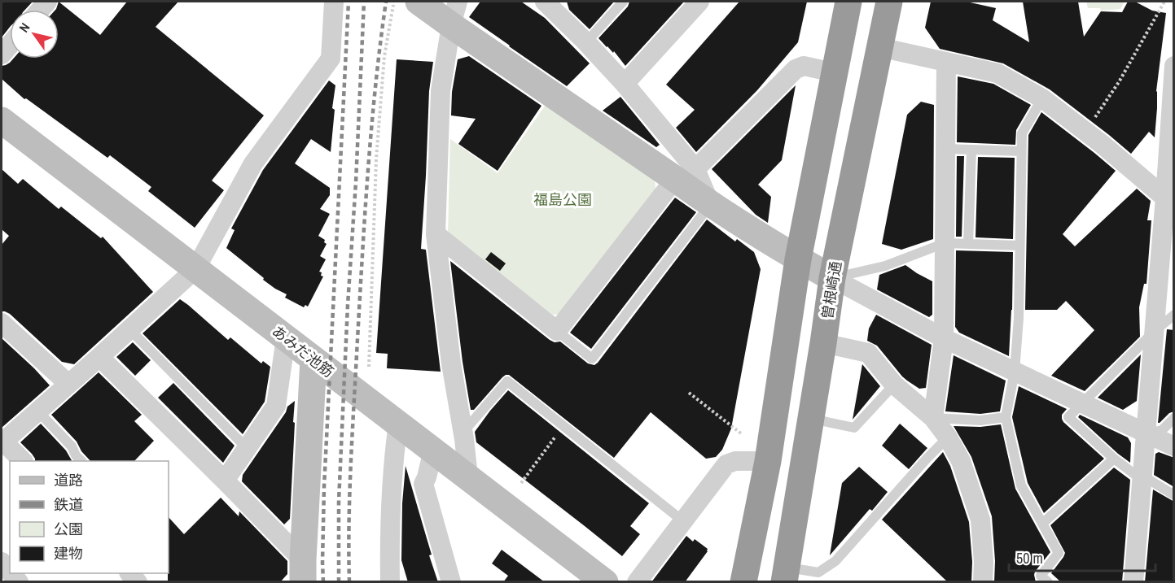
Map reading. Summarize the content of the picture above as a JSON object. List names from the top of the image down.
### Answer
{
  "streets": {
    "highway": ["曽根崎通"],
    "street": ["あみだ池筋"]
  },
  "parks": ["福島公園"],
  "legend": [
    "道路",
    "鉄道",
    "公園",
    "建物"
  ],
  "scale_bar": "50 m",
  "north": "top left"
}
